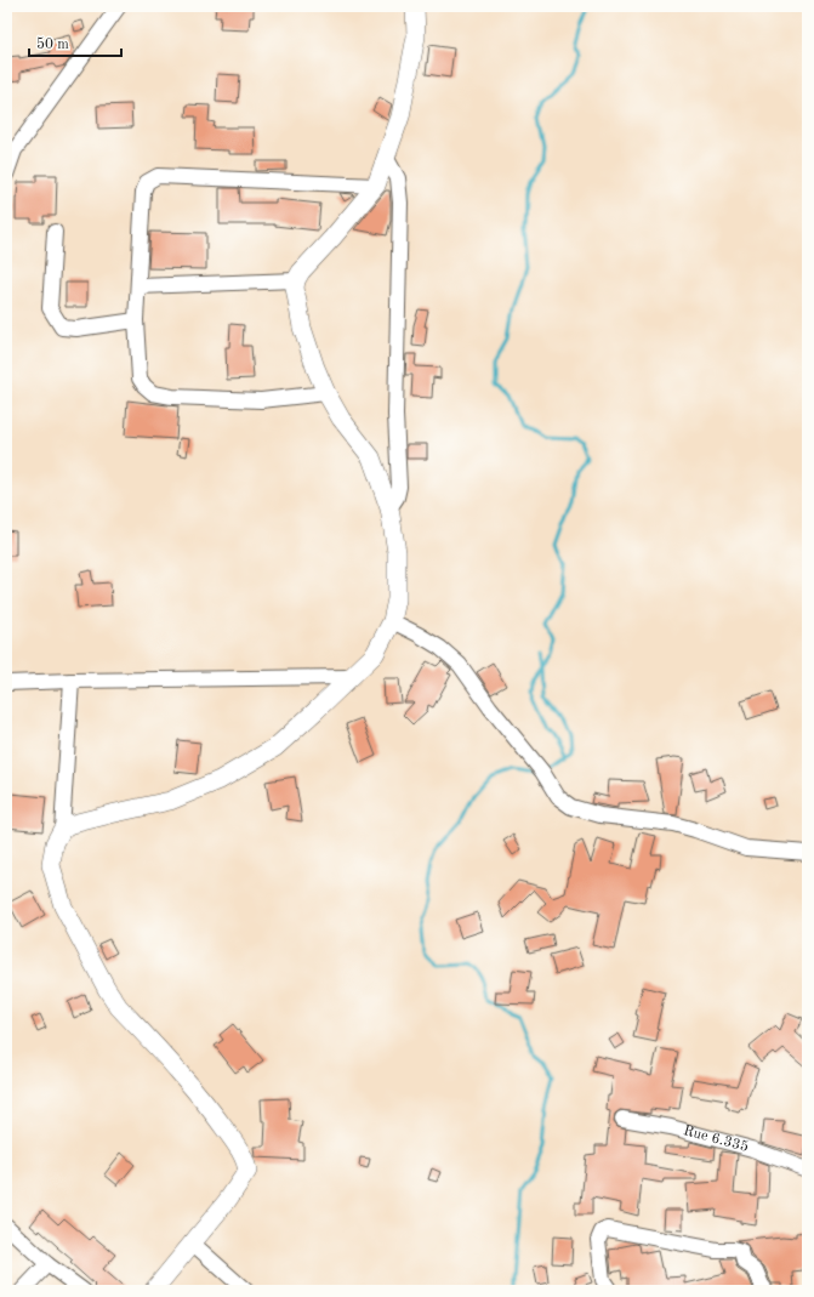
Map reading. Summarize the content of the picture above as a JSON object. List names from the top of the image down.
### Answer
{
  "streets": {
    "street": ["Rue 6.335"]
  },
  "scale_bar": "50 m"
}
